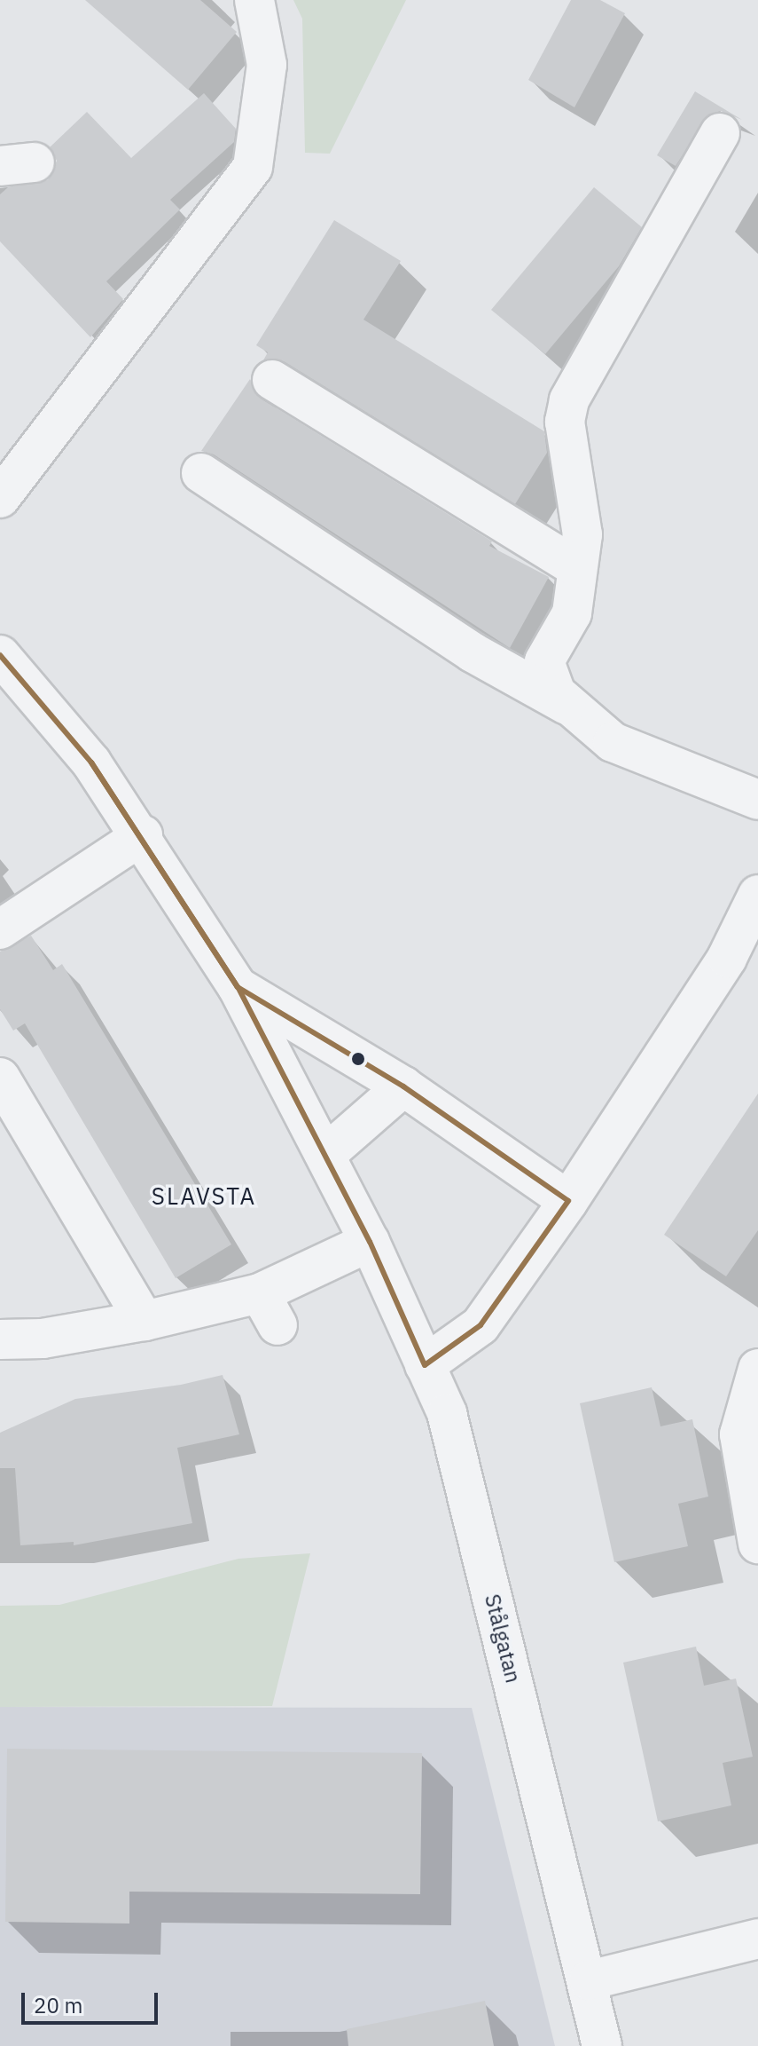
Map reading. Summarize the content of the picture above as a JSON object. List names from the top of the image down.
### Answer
{
  "streets": {
    "street": ["Stålgatan"]
  },
  "districts": ["SLAVSTA"],
  "scale_bar": "20 m"
}
